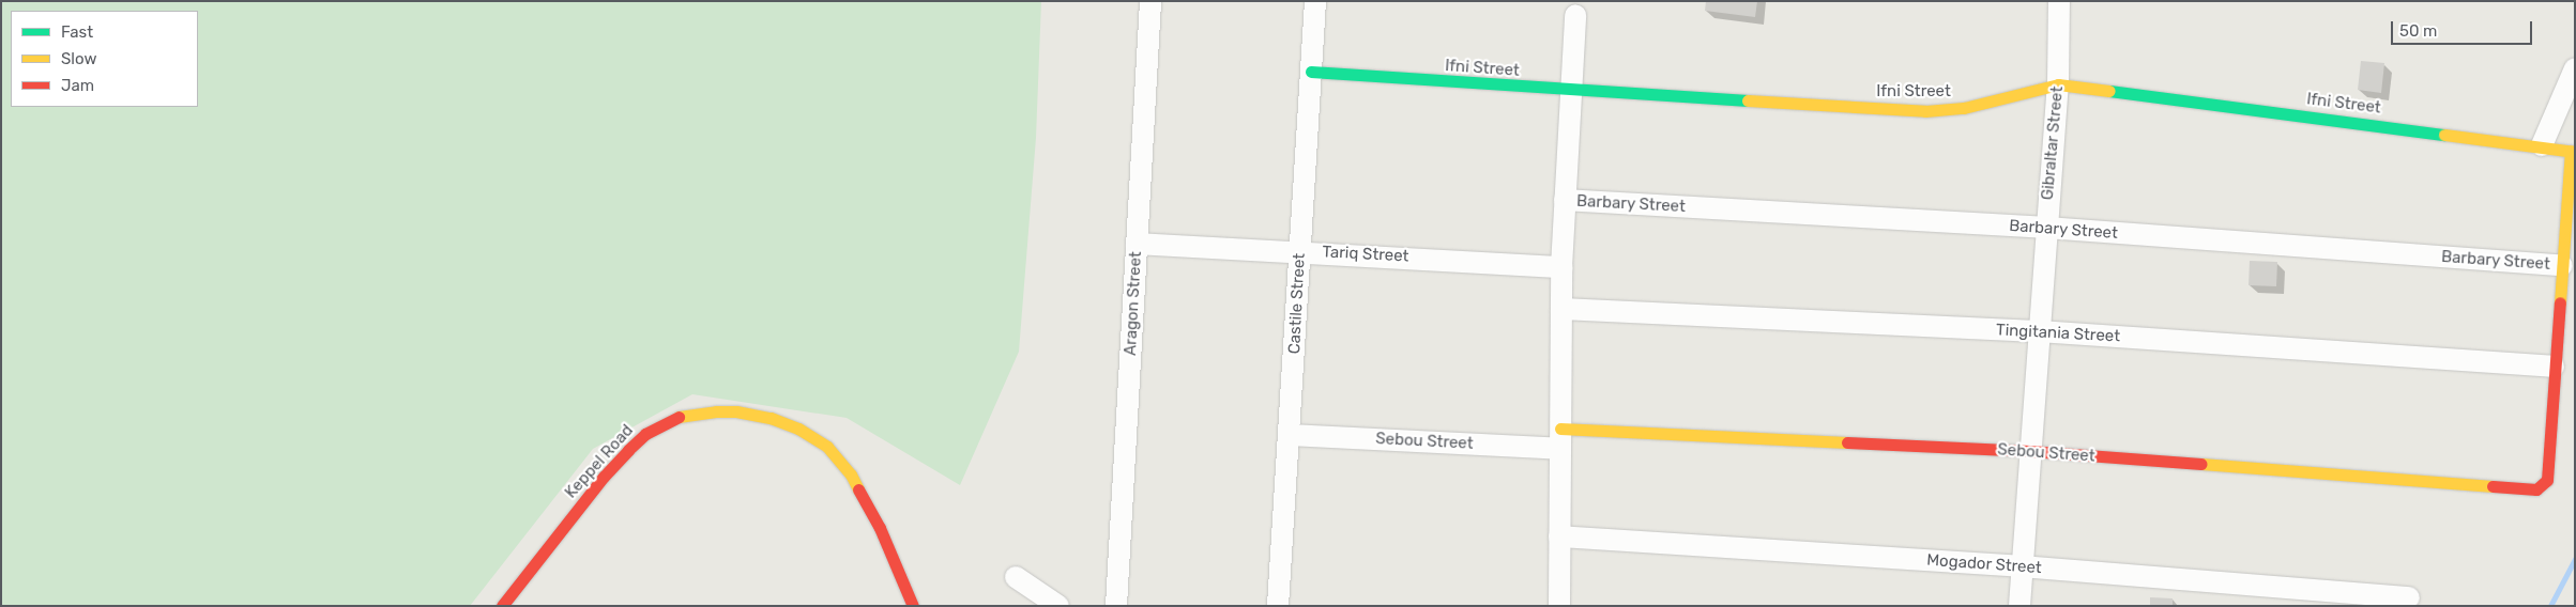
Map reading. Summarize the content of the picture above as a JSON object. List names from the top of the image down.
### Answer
{
  "streets": {
    "street": [
      "Ifni Street",
      "Gibraltar Street",
      "Barbary Street",
      "Tariq Street",
      "Aragon Street",
      "Castile Street",
      "Tingitania Street",
      "Sebou Street",
      "Keppel Road",
      "Mogador Street"
    ]
  },
  "crossings": [
    ["Ifni Street", "Gibraltar Street"],
    ["Ifni Street", "Castile Street"],
    ["Gibraltar Street", "Barbary Street"],
    ["Gibraltar Street", "Tingitania Street"],
    ["Gibraltar Street", "Sebou Street"],
    ["Gibraltar Street", "Mogador Street"],
    ["Tariq Street", "Aragon Street"],
    ["Tariq Street", "Castile Street"],
    ["Castile Street", "Sebou Street"],
    ["Tingitania Street", "Sebou Street"]
  ],
  "legend": ["Fast", "Slow", "Jam"],
  "scale_bar": "50 m"
}
